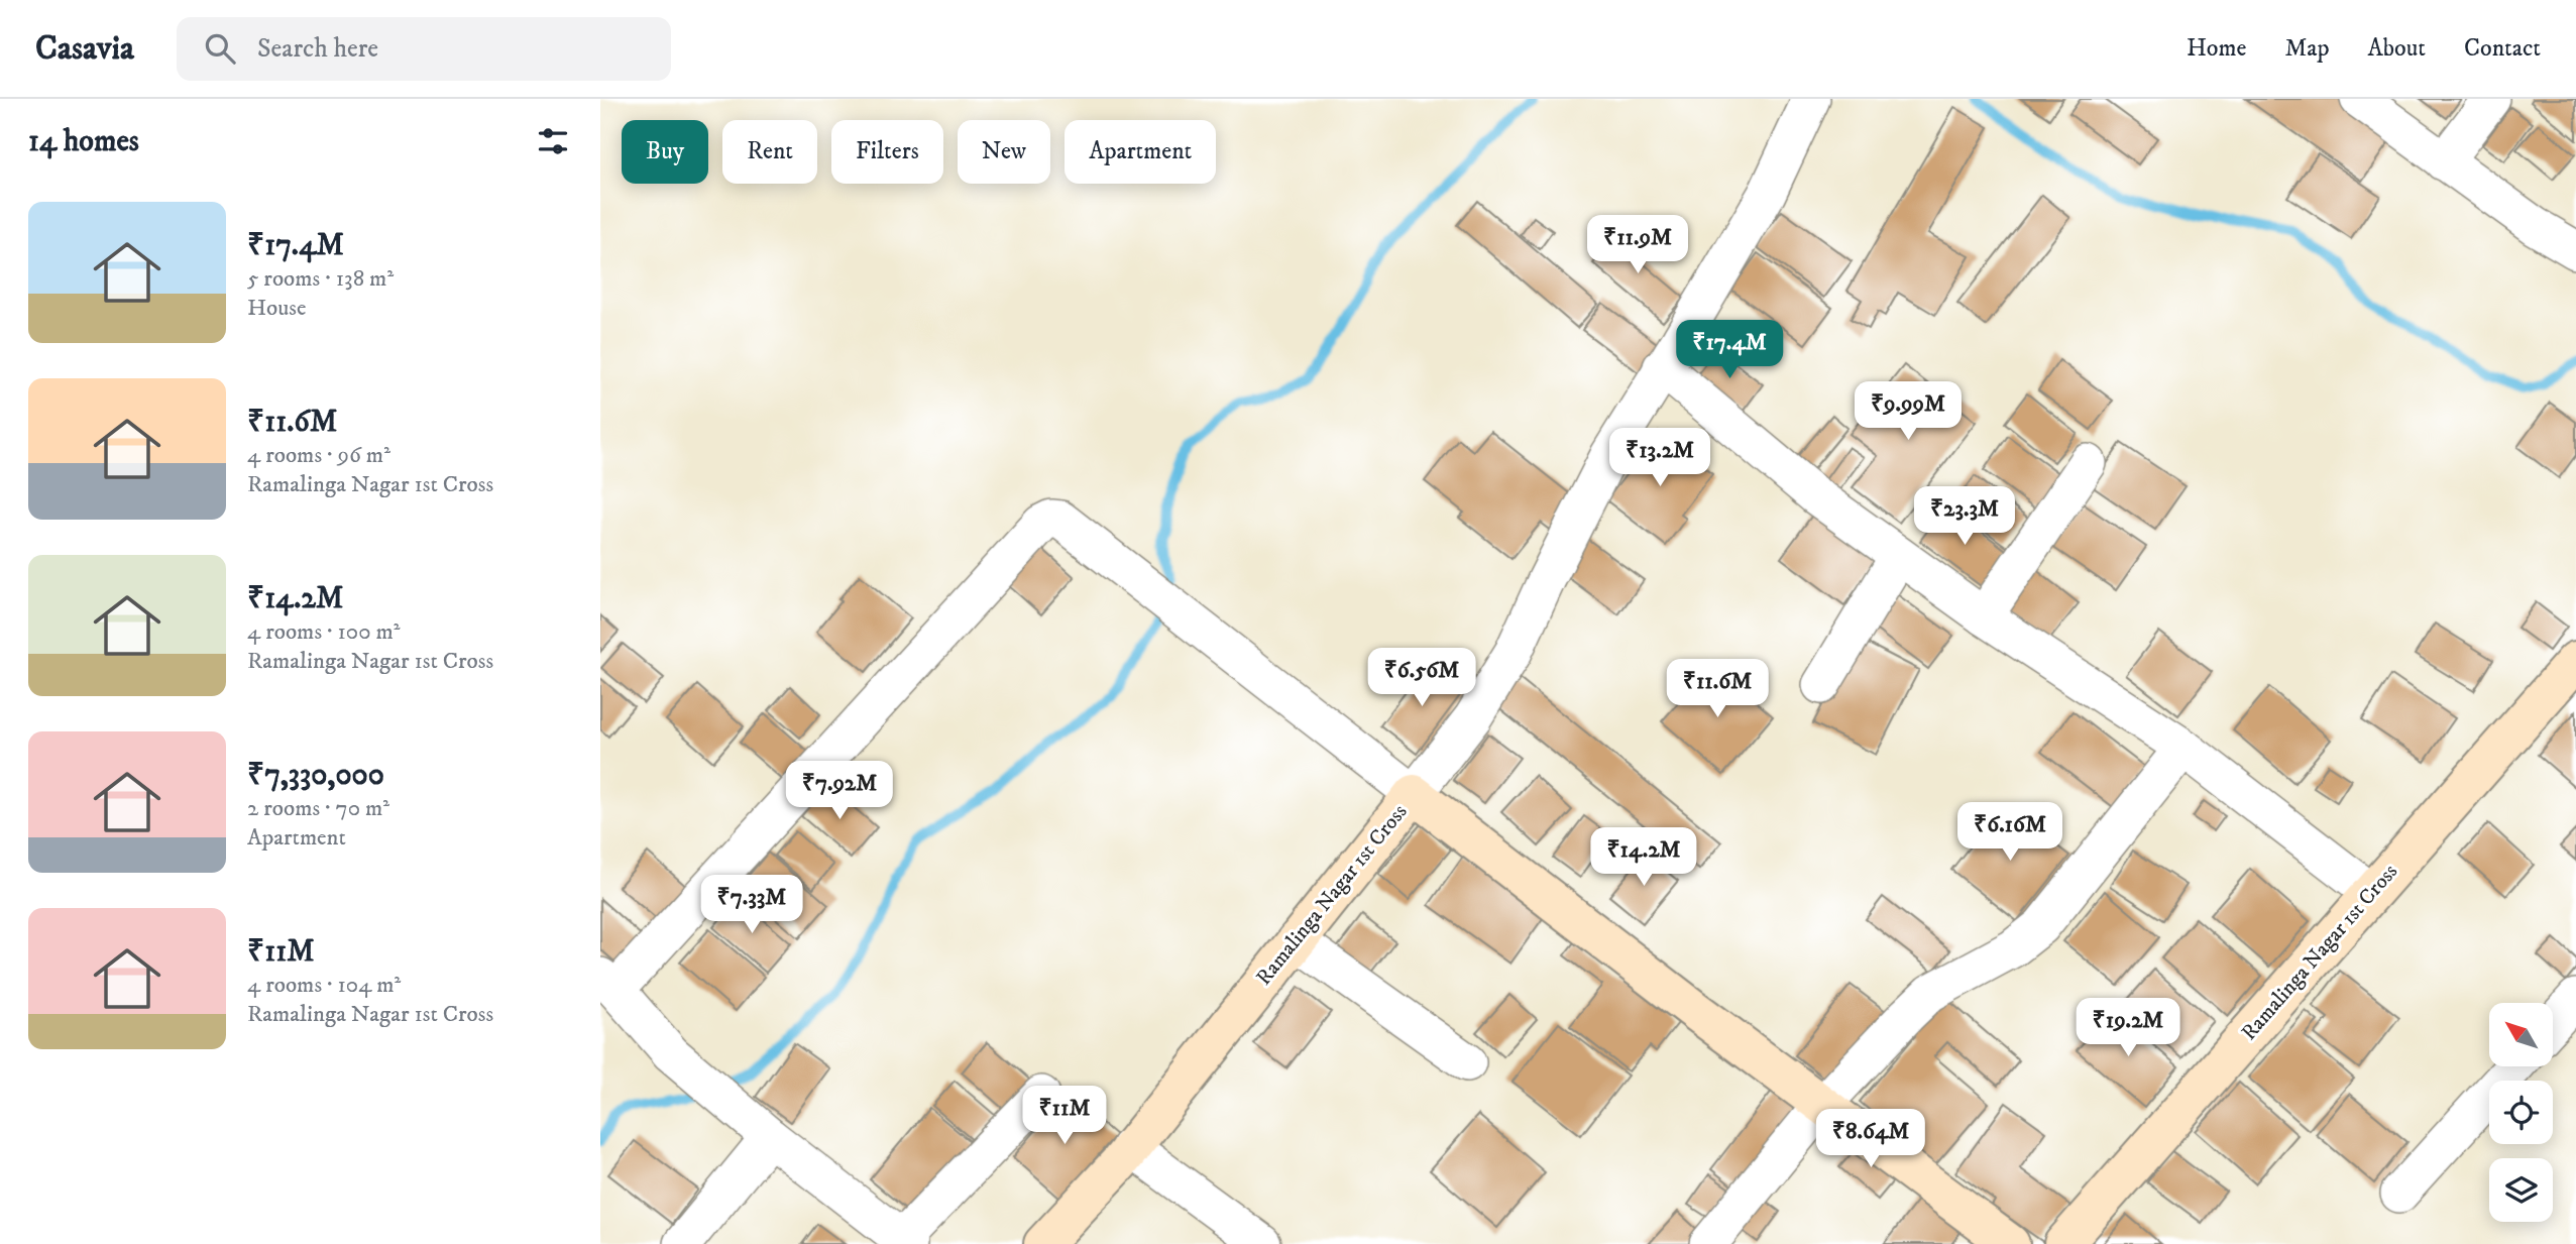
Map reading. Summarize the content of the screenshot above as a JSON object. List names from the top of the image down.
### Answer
{
  "streets": {
    "street": ["Ramalinga Nagar 1st Cross"]
  },
  "north": "top left",
  "page": {
    "header": "Casavia",
    "search": "Search here",
    "nav": [
      "Home",
      "Map",
      "About",
      "Contact"
    ],
    "heading": "14 homes",
    "chip": [
      "Buy",
      "Rent",
      "Filters",
      "New",
      "Apartment"
    ],
    "list": [
      {
        "name": "₹17.4M",
        "note": "5 rooms · 138 m² · House"
      },
      {
        "name": "₹11.6M",
        "note": "4 rooms · 96 m² · Ramalinga Nagar 1st Cross"
      },
      {
        "name": "₹14.2M",
        "note": "4 rooms · 100 m² · Ramalinga Nagar 1st Cross"
      },
      {
        "name": "₹7,330,000",
        "note": "2 rooms · 70 m² · Apartment"
      },
      {
        "name": "₹11M",
        "note": "4 rooms · 104 m² · Ramalinga Nagar 1st Cross"
      }
    ],
    "price": [
      "₹11.9M",
      "₹17.4M",
      "₹9.99M",
      "₹13.2M",
      "₹23.3M",
      "₹6.56M",
      "₹11.6M",
      "₹7.92M",
      "₹6.16M",
      "₹14.2M",
      "₹7.33M",
      "₹19.2M",
      "₹11M",
      "₹8.64M"
    ]
  }
}
